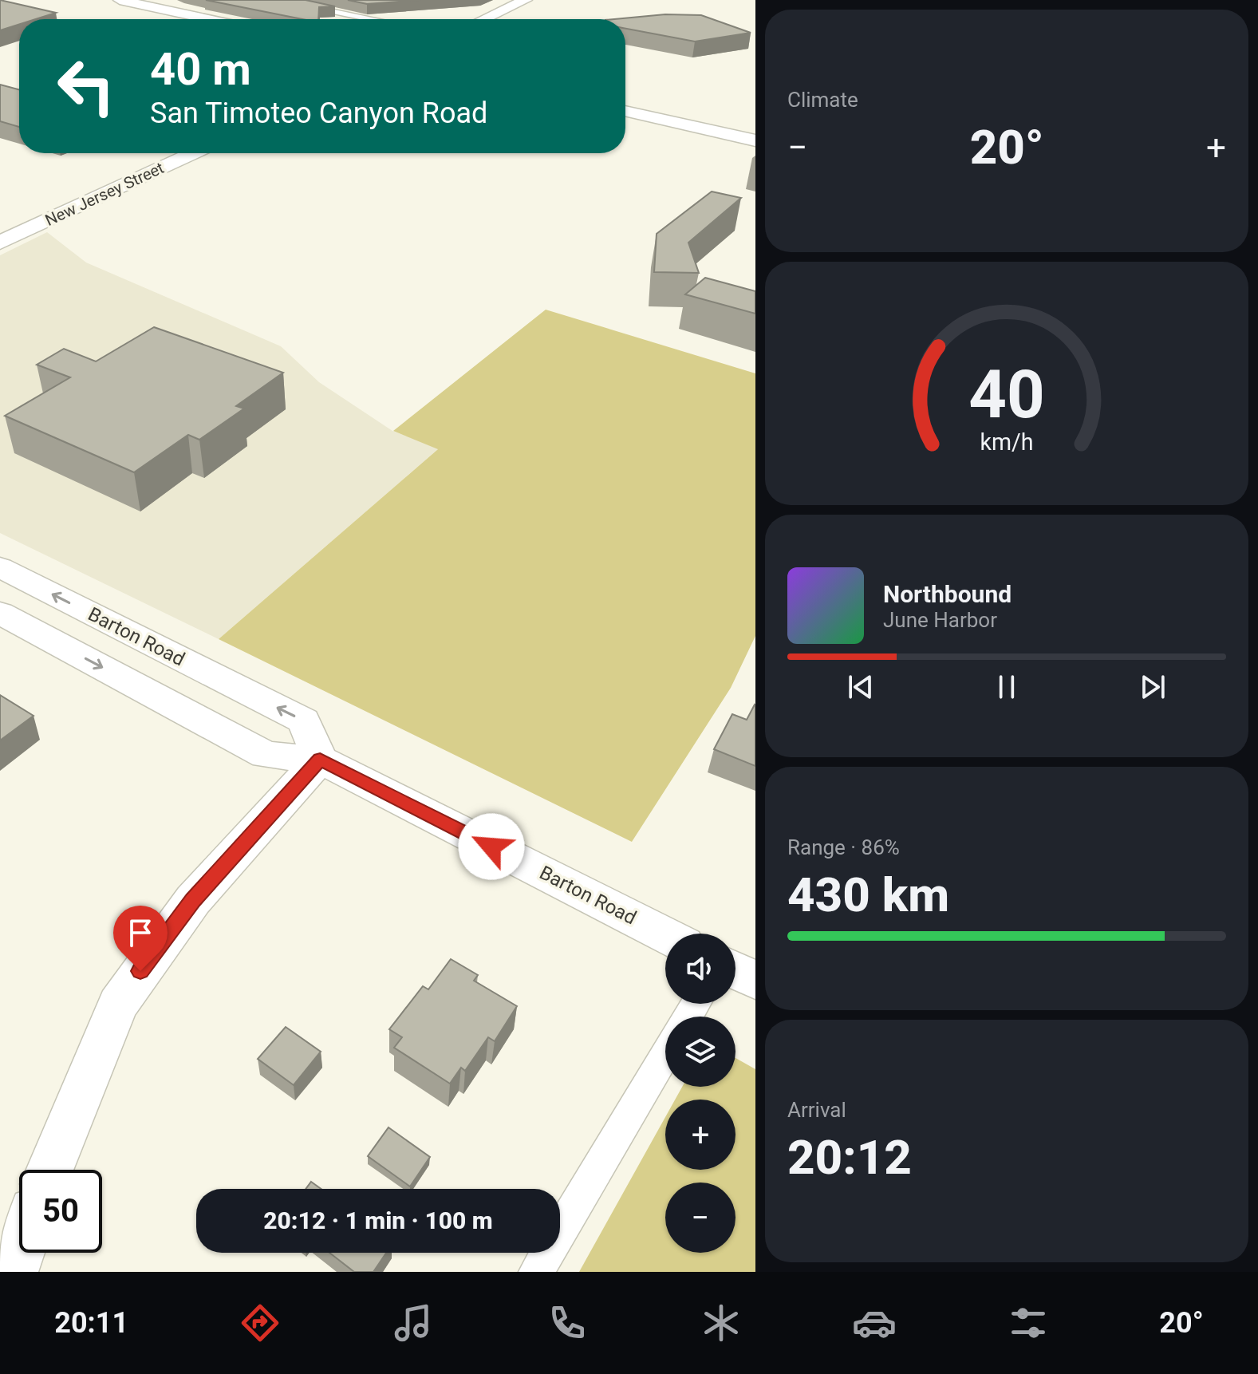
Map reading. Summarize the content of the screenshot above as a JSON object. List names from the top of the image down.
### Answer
{
  "streets": {
    "main road": ["New Jersey Street", "Barton Road"]
  },
  "page": {
    "tile": [
      "Climate",
      ["Range · 86%", "430 km"],
      ["Arrival", "20:12"]
    ],
    "turn": ["40 m", "San Timoteo Canyon Road"],
    "heat": ["−", "20°", "+"],
    "song": ["Northbound", "June Harbor"],
    "map_buttons": ["+", "−"],
    "limit": "50",
    "trip": "20:12 · 1 min · 100 m",
    "tabs": ["20:11", "20°"],
    "gauge": ["40", "km/h"]
  }
}
